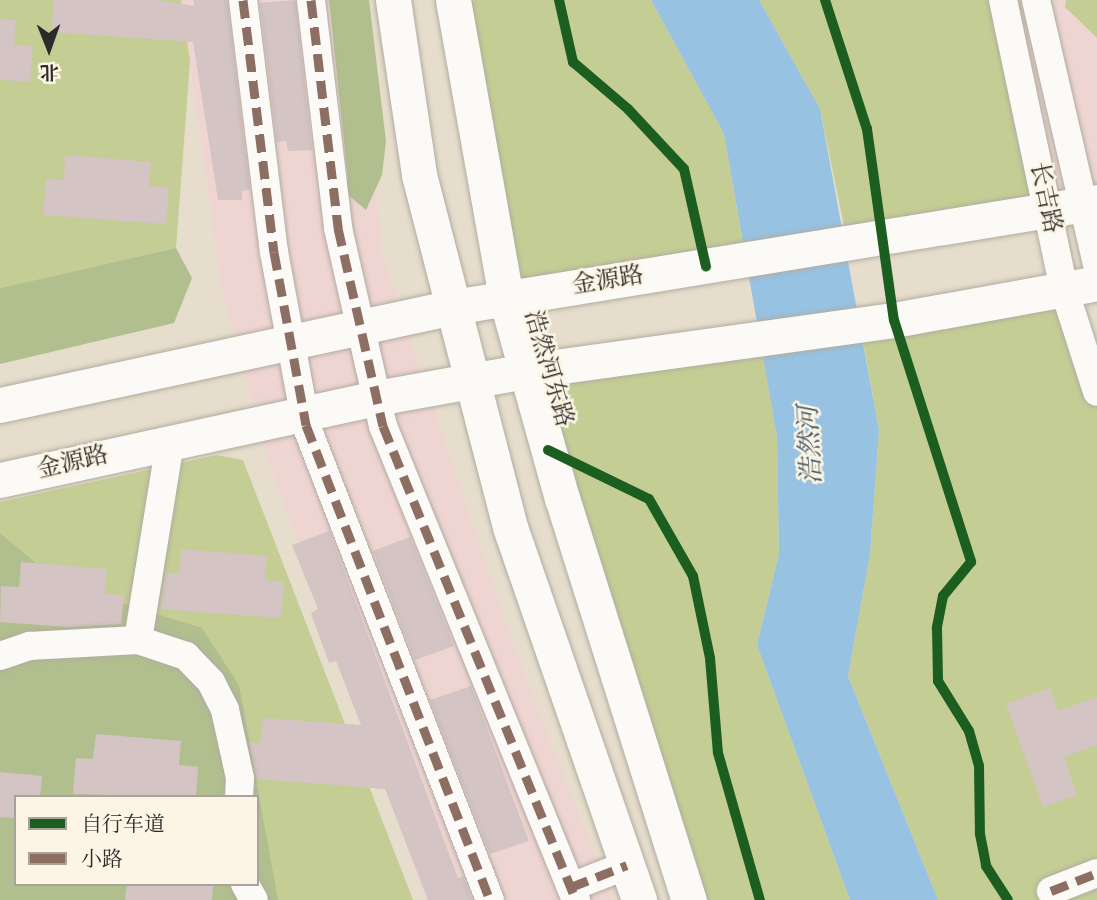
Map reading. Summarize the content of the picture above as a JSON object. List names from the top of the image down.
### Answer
{
  "streets": {
    "main road": ["金源路", "浩然河东路"],
    "street": ["长吉路"]
  },
  "crossings": [
    ["长吉路", "金源路"],
    ["金源路", "浩然河东路"]
  ],
  "water": ["浩然河"],
  "legend": ["自行车道", "小路"],
  "north": "bottom"
}
